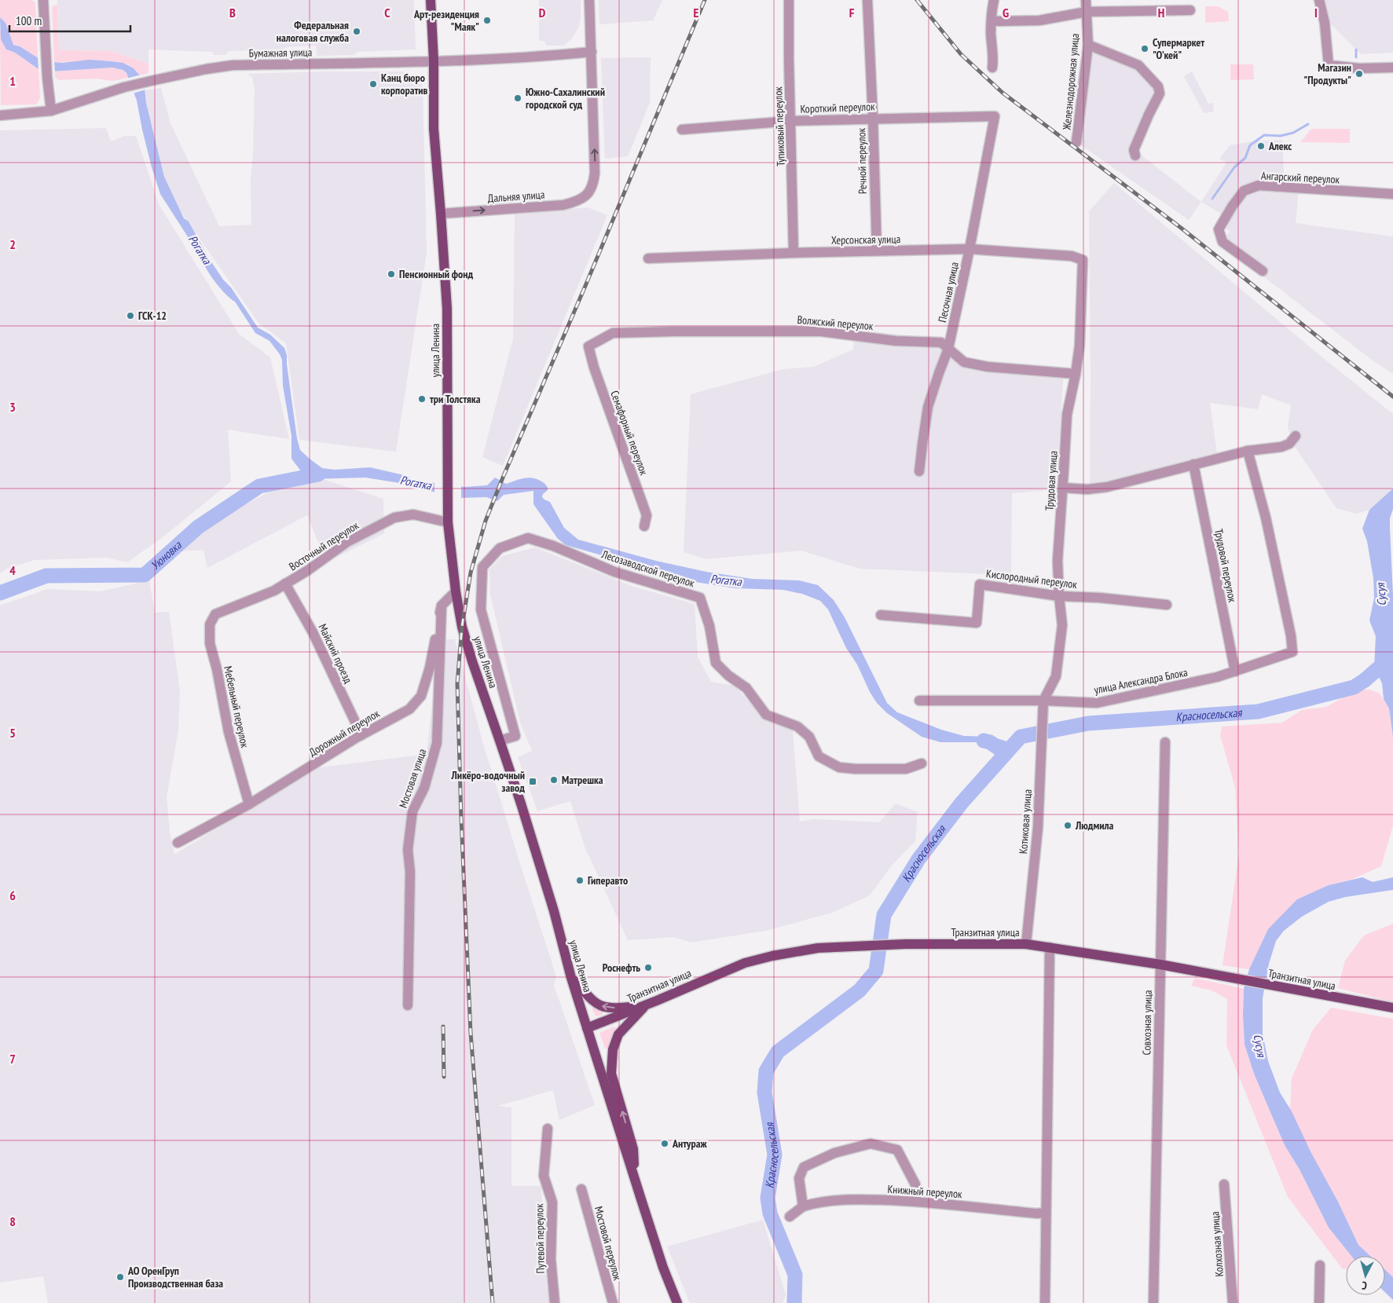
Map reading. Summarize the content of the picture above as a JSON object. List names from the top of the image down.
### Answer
{
  "streets": {
    "main road": ["улица Ленина", "Транзитная улица"],
    "street": [
      "Бумажная улица",
      "Железнодорожная улица",
      "Короткий переулок",
      "Тупиковый переулок",
      "Речной переулок",
      "Ангарский переулок",
      "Дальняя улица",
      "Херсонская улица",
      "Песочная улица",
      "Волжский переулок",
      "Семафорный переулок",
      "Трудовая улица",
      "Восточный переулок",
      "Трудовой переулок",
      "Лесозаводской переулок",
      "Кислородный переулок",
      "Майский проезд",
      "улица Александра Блока",
      "Мебельный переулок",
      "Дорожный переулок",
      "Мостовая улица",
      "Котиковая улица",
      "Совхозная улица",
      "Книжный переулок",
      "Путевой переулок",
      "Мостовой переулок",
      "Колхозная улица"
    ]
  },
  "crossings": [
    ["Бумажная улица", "Дальняя улица"],
    ["Бумажная улица", "улица Ленина"],
    ["Короткий переулок", "Тупиковый переулок"],
    ["Короткий переулок", "Речной переулок"],
    ["Короткий переулок", "Песочная улица"],
    ["Тупиковый переулок", "Херсонская улица"],
    ["Речной переулок", "Херсонская улица"],
    ["Дальняя улица", "улица Ленина"],
    ["Херсонская улица", "Песочная улица"],
    ["Херсонская улица", "Трудовая улица"],
    ["Песочная улица", "Волжский переулок"],
    ["Волжский переулок", "Семафорный переулок"],
    ["Волжский переулок", "Трудовая улица"],
    ["улица Ленина", "Восточный переулок"],
    ["улица Ленина", "Лесозаводской переулок"],
    ["улица Ленина", "Транзитная улица"],
    ["Трудовая улица", "Кислородный переулок"],
    ["Трудовая улица", "улица Александра Блока"],
    ["Трудовая улица", "Котиковая улица"],
    ["Восточный переулок", "Майский проезд"],
    ["Восточный переулок", "Мебельный переулок"],
    ["Трудовой переулок", "улица Александра Блока"],
    ["Майский проезд", "Дорожный переулок"],
    ["улица Александра Блока", "Котиковая улица"],
    ["Мебельный переулок", "Дорожный переулок"],
    ["Дорожный переулок", "Мостовая улица"],
    ["Котиковая улица", "Транзитная улица"],
    ["Транзитная улица", "Совхозная улица"]
  ],
  "water": [
    "Рогатка",
    "Уюновка",
    "Сусуя",
    "Красносельская"
  ],
  "places": {
    "other": [
      "Арт-резиденция \"Маяк\"",
      "Федеральная налоговая служба",
      "Супермаркет \"О'кей\"",
      "Магазин \"Продукты\"",
      "Канц бюро корпоратив",
      "Южно-Сахалинский городской суд",
      "Алекс",
      "Пенсионный фонд",
      "ГСК-12",
      "три Толстяка",
      "Матрешка",
      "Людмила",
      "Гиперавто",
      "Роснефть",
      "Антураж",
      "АО ОренГруп Производственная база"
    ],
    "transit": ["Ликёро-водочный завод"]
  },
  "scale_bar": "100 m",
  "north": "bottom",
  "grid": {
    "columns": [
      "B",
      "C",
      "D",
      "E",
      "F",
      "G",
      "H",
      "I"
    ],
    "rows": [
      "1",
      "2",
      "3",
      "4",
      "5",
      "6",
      "7",
      "8"
    ]
  }
}
